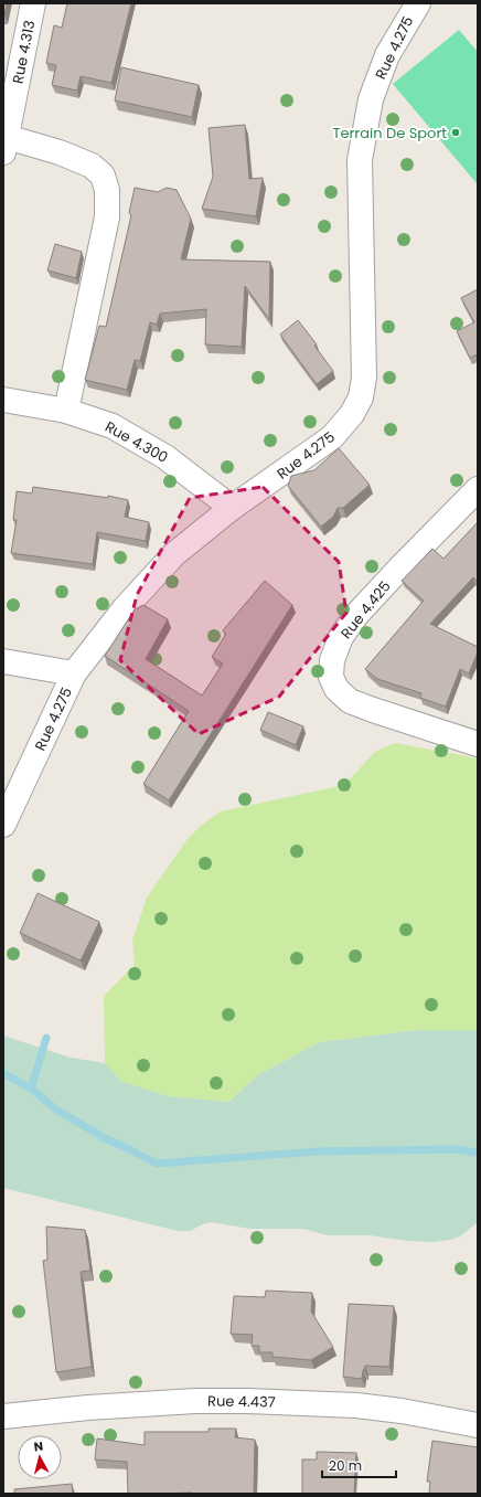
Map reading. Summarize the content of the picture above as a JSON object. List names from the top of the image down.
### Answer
{
  "streets": {
    "street": [
      "Rue 4.275",
      "Rue 4.313",
      "Rue 4.300",
      "Rue 4.425",
      "Rue 4.437"
    ]
  },
  "crossings": [
    ["Rue 4.275", "Rue 4.300"]
  ],
  "places": ["Terrain De Sport"],
  "scale_bar": "20 m",
  "north": "top"
}
